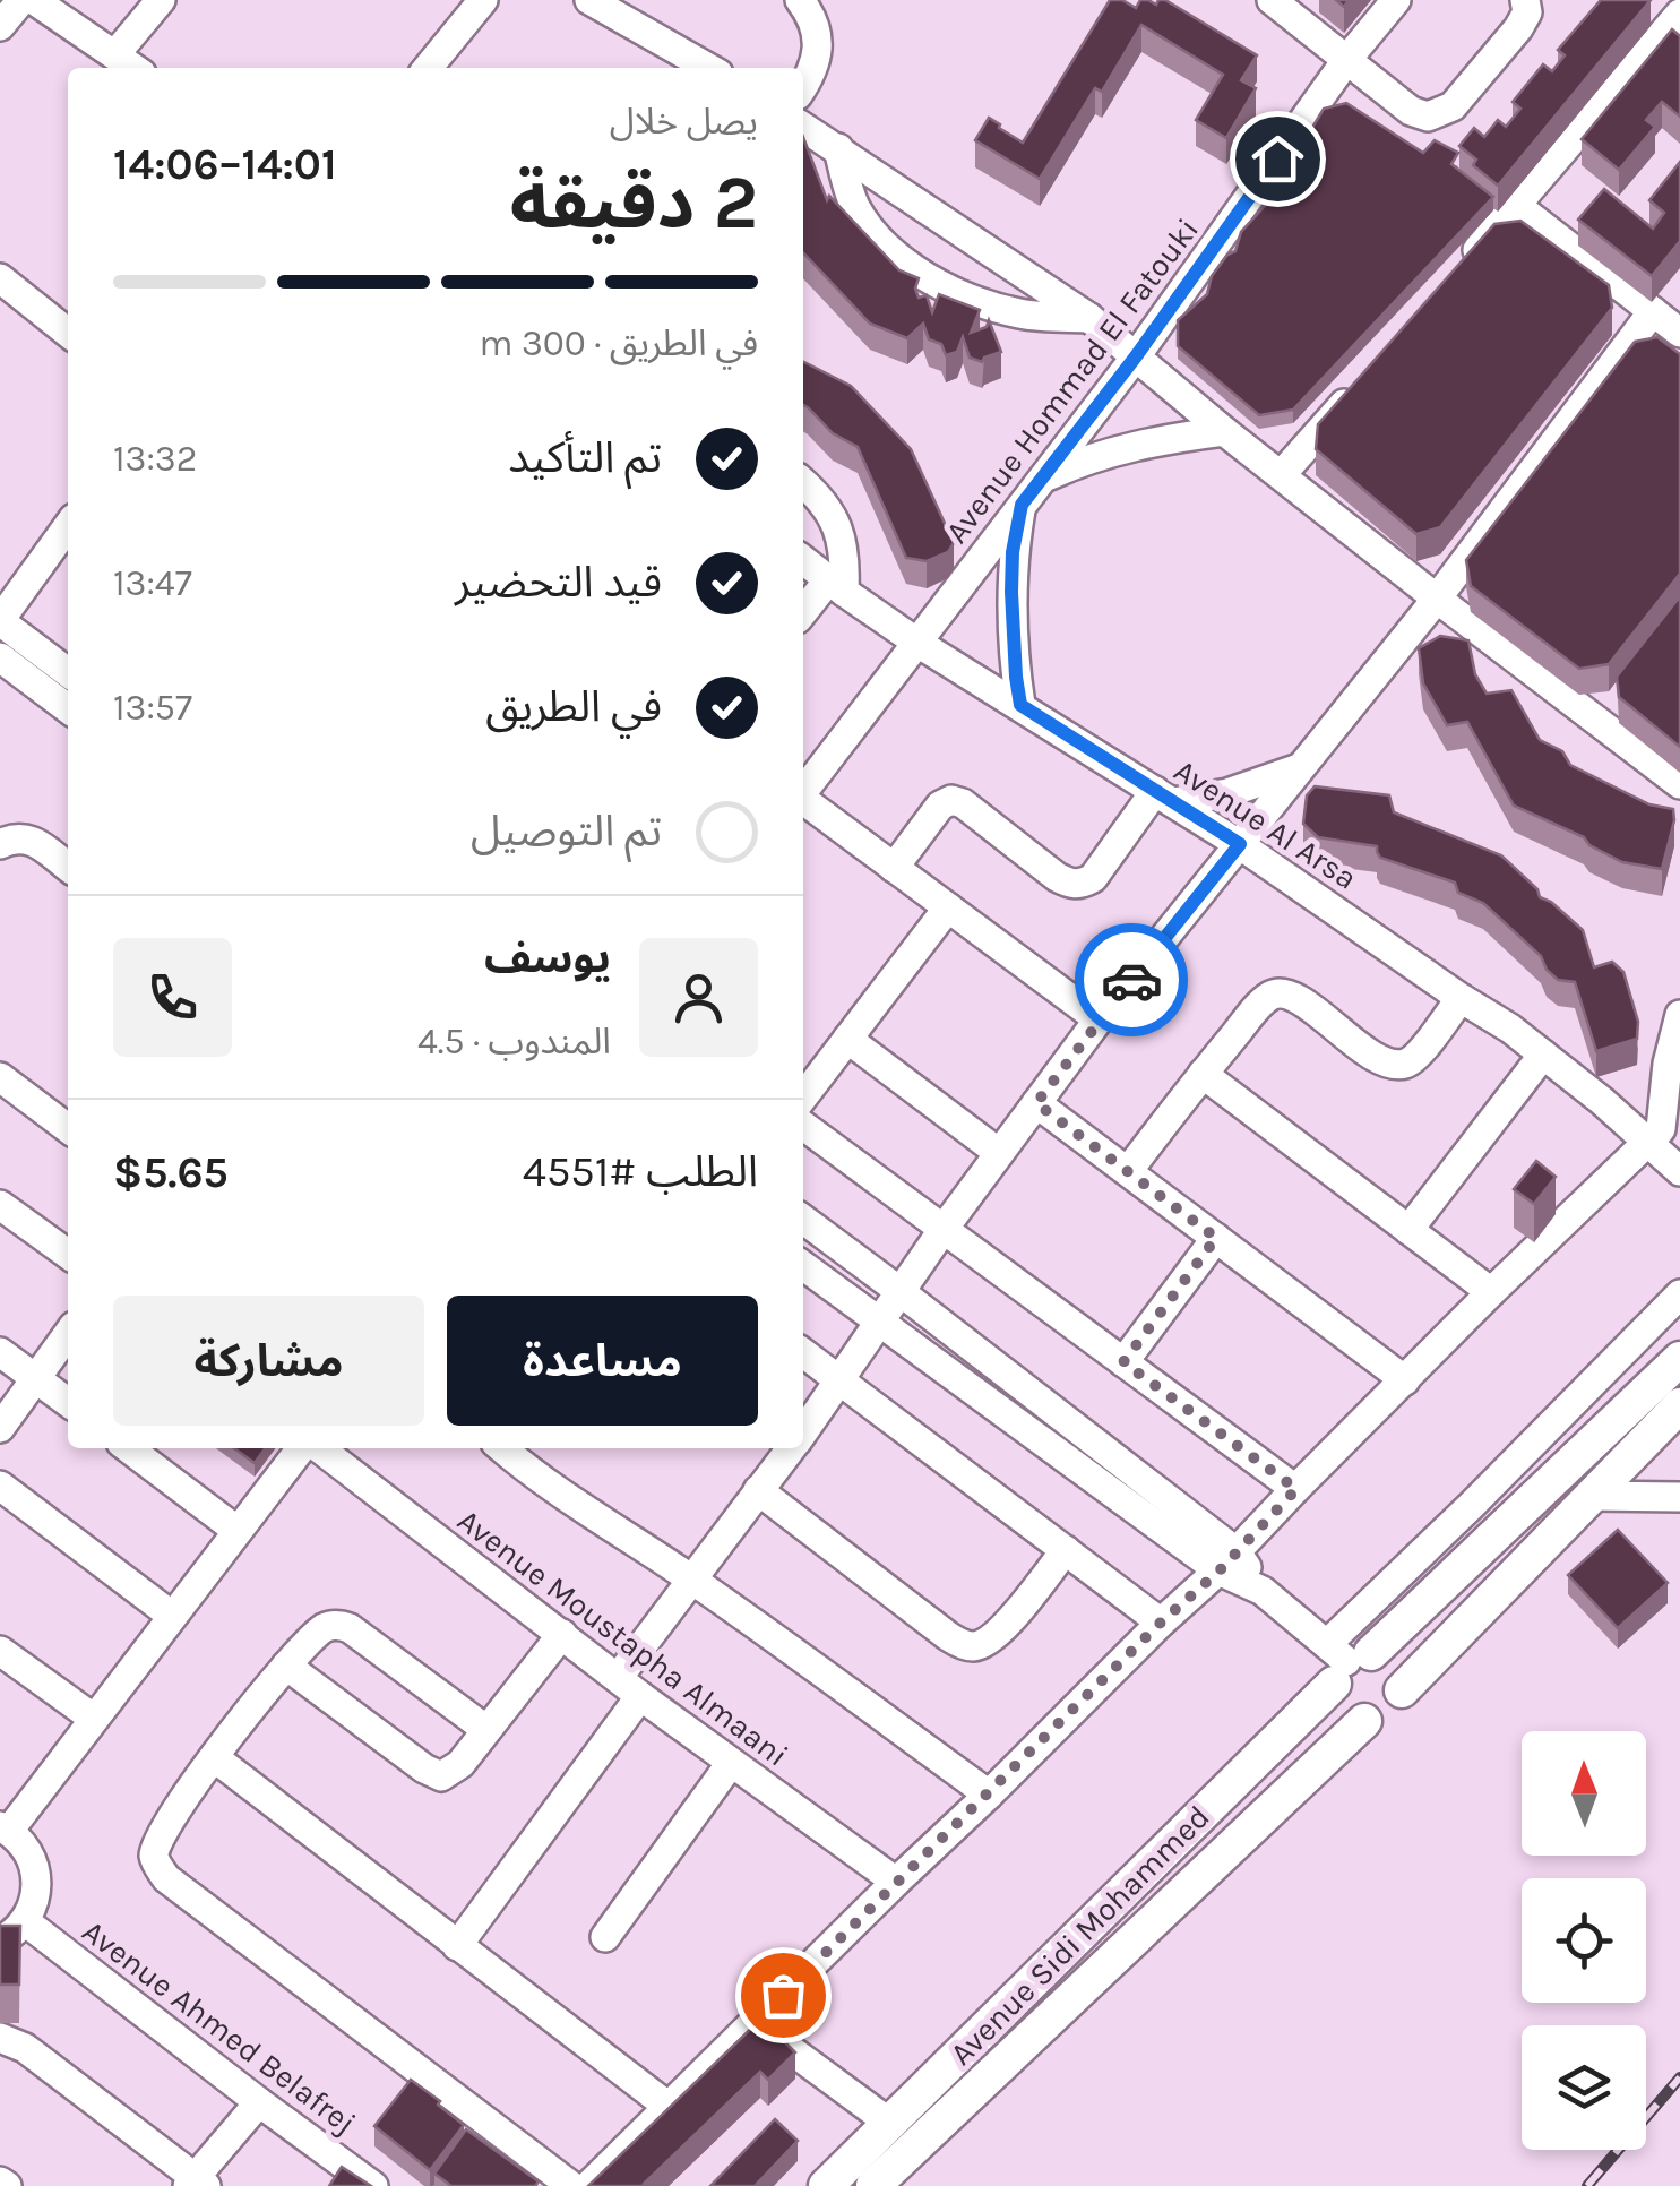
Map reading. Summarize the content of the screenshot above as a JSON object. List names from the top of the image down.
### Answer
{
  "streets": {
    "main road": ["Avenue Sidi Mohammed"],
    "street": [
      "Avenue Hommad El Fatouki",
      "Avenue Al Arsa",
      "Avenue Moustapha Almaani",
      "Avenue Ahmed Belafrej"
    ]
  },
  "crossings": [
    ["Avenue Hommad El Fatouki", "Avenue Al Arsa"]
  ],
  "north": "top",
  "page": {
    "heading": ["2 دقيقة", "يصل خلال", "14:01–14:06"],
    "panel": [
      "يوسف",
      "المندوب · 4.5",
      "الطلب #4551",
      "$5.65"
    ],
    "bar": "في الطريق · 300 m",
    "list": [
      ["تم التأكيد", "13:32"],
      ["قيد التحضير", "13:47"],
      ["في الطريق", "13:57"],
      "تم التوصيل"
    ],
    "buttons": ["مساعدة", "مشاركة"]
  }
}
